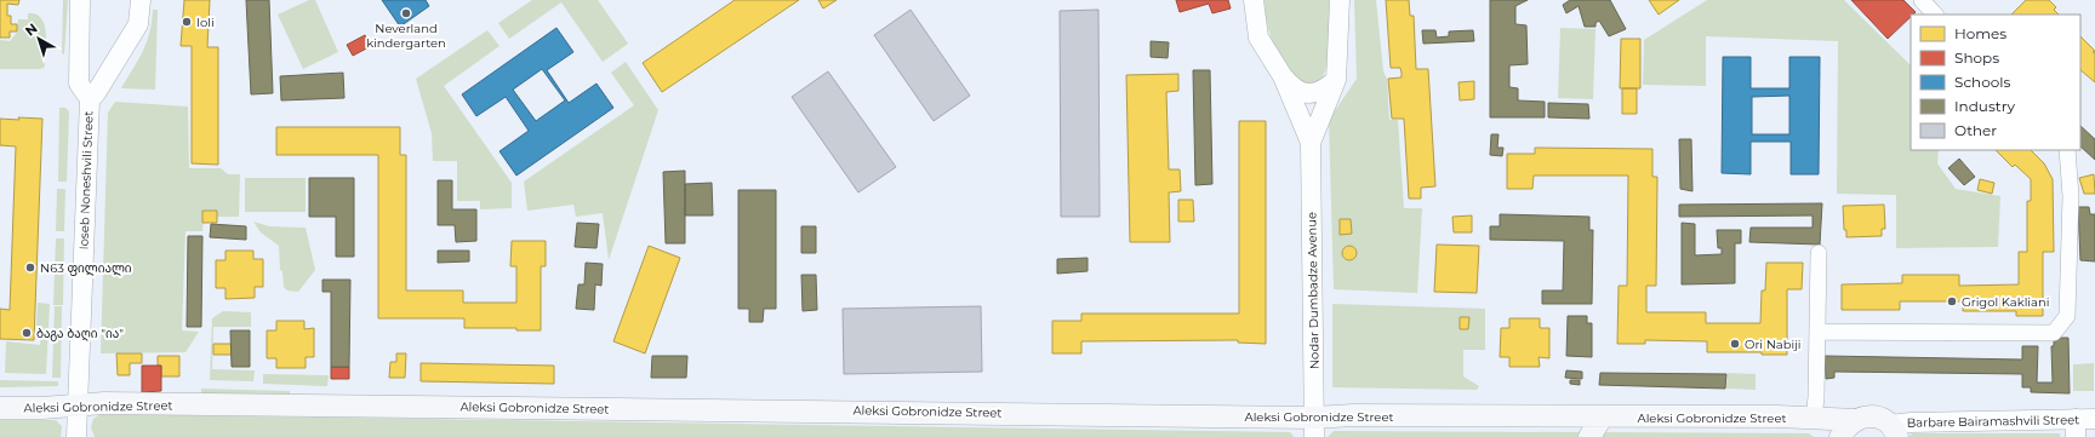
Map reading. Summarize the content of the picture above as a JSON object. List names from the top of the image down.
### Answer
{
  "streets": {
    "main road": ["Aleksi Gobronidze Street"],
    "street": ["Ioseb Noneshvili Street", "Nodar Dumbadze Avenue", "Barbare Bairamashvili Street"]
  },
  "crossings": [
    ["Ioseb Noneshvili Street", "Aleksi Gobronidze Street"],
    ["Nodar Dumbadze Avenue", "Aleksi Gobronidze Street"],
    ["Aleksi Gobronidze Street", "Barbare Bairamashvili Street"]
  ],
  "places": [
    "Neverland kindergarten",
    "Ioli",
    "N63 ფილიალი",
    "Grigol Kakliani",
    "ბაგა ბაღი \"ია\"",
    "Ori Nabiji"
  ],
  "legend": [
    "Homes",
    "Shops",
    "Schools",
    "Industry",
    "Other"
  ],
  "north": "top left"
}
